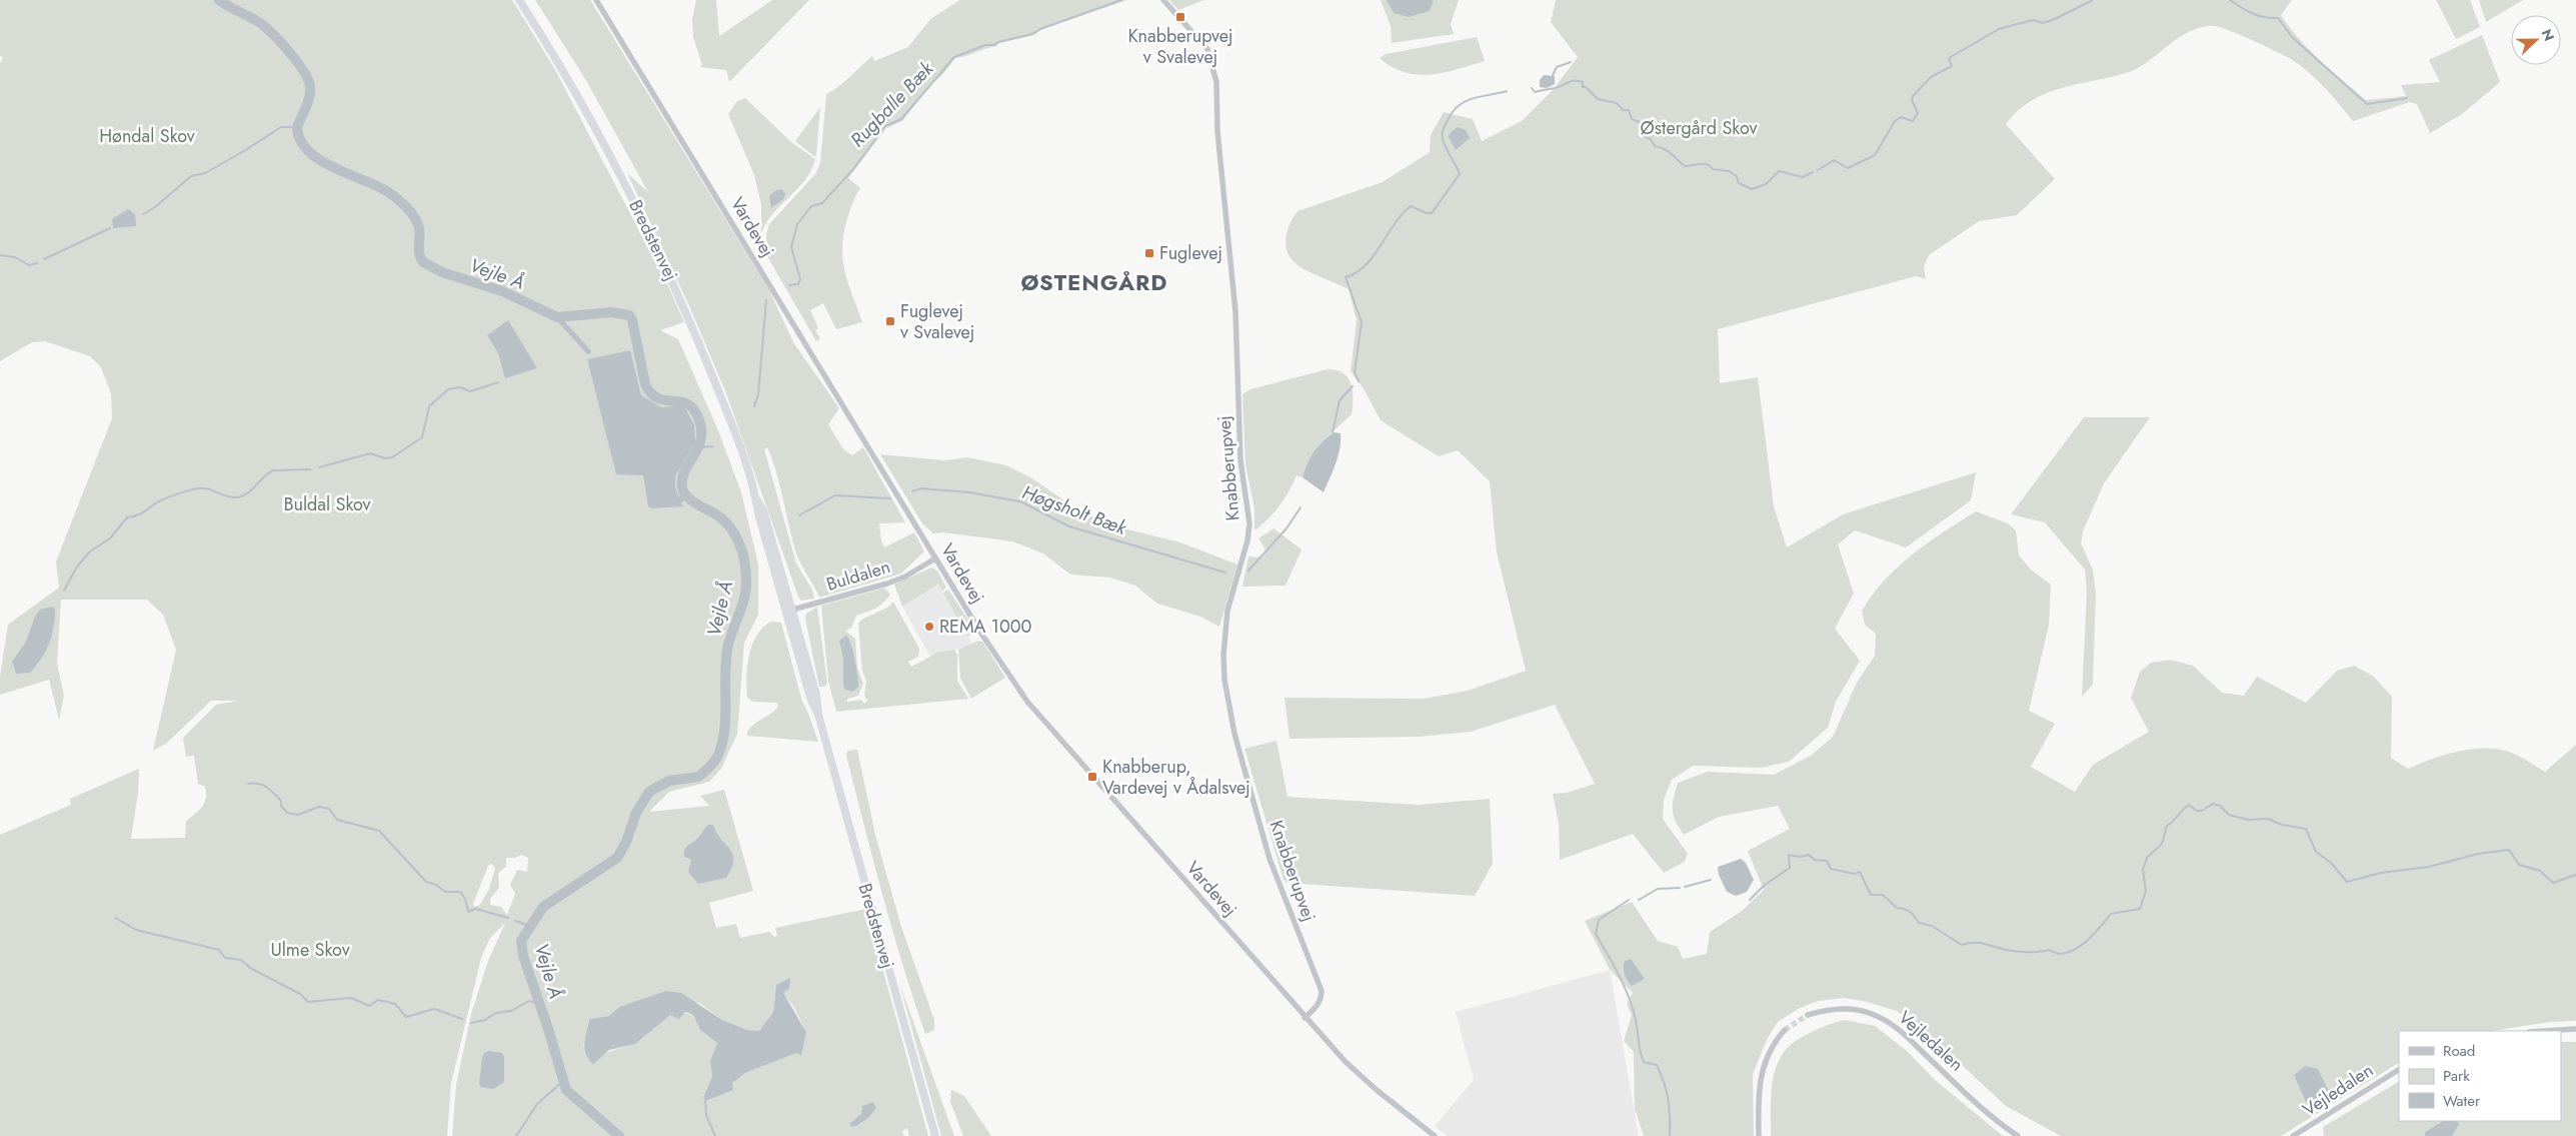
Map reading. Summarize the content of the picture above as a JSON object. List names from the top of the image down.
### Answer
{
  "streets": {
    "highway": ["Bredstenvej"],
    "street": [
      "Vardevej",
      "Knabberupvej",
      "Buldalen",
      "Vejledalen"
    ]
  },
  "crossings": [
    ["Vardevej", "Knabberupvej"],
    ["Vardevej", "Buldalen"],
    ["Bredstenvej", "Buldalen"]
  ],
  "districts": ["ØSTENGÅRD"],
  "water": ["Rugballe Bæk", "Vejle Å", "Høgsholt Bæk"],
  "parks": [
    "Østergård Skov",
    "Høndal Skov",
    "Buldal Skov",
    "Ulme Skov"
  ],
  "places": {
    "transit": [
      "Knabberupvej v Svalevej",
      "Fuglevej",
      "Fuglevej v Svalevej",
      "Knabberup, Vardevej v Ådalsvej"
    ],
    "other": ["REMA 1000"]
  },
  "legend": ["Road", "Park", "Water"],
  "north": "right"
}
